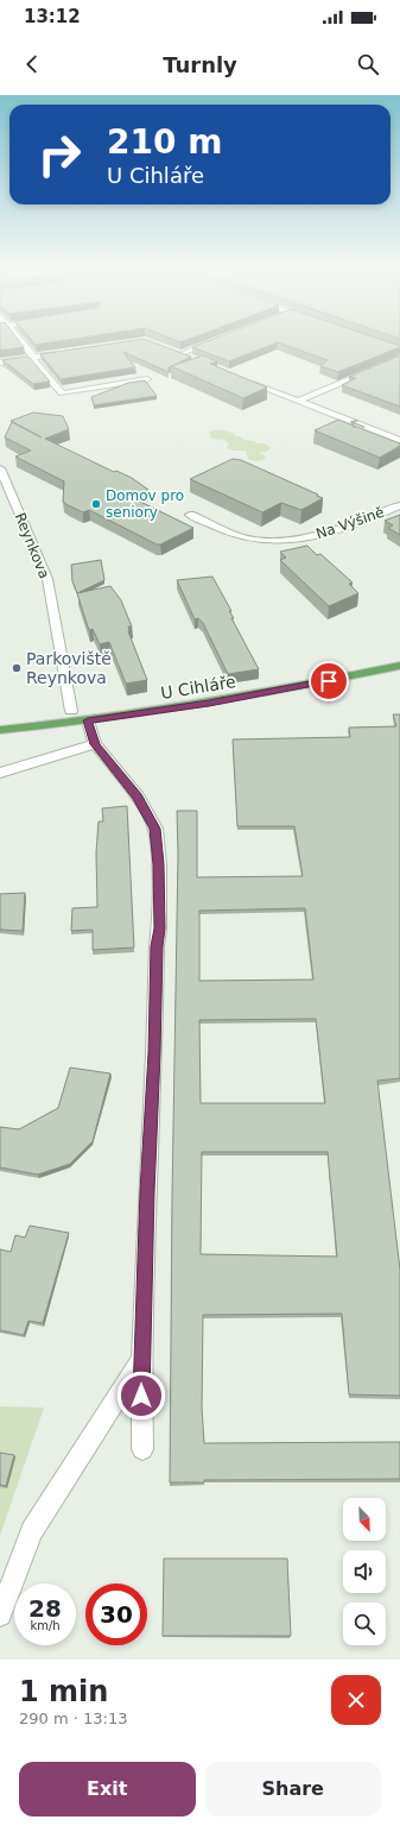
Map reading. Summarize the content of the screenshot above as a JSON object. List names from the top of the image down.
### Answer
{
  "streets": {
    "main road": ["U Cihláře"],
    "street": ["Na Výšině", "Reynkova"]
  },
  "places": ["Domov pro seniory", "Parkoviště Reynkova"],
  "north": "bottom right",
  "page": {
    "status": "13:12",
    "header": "Turnly",
    "turn": ["210 m", "U Cihláře"],
    "speed": "28 km/h",
    "limit": "30",
    "heading": ["1 min", "290 m · 13:13"],
    "buttons": ["Exit", "Share"]
  }
}
